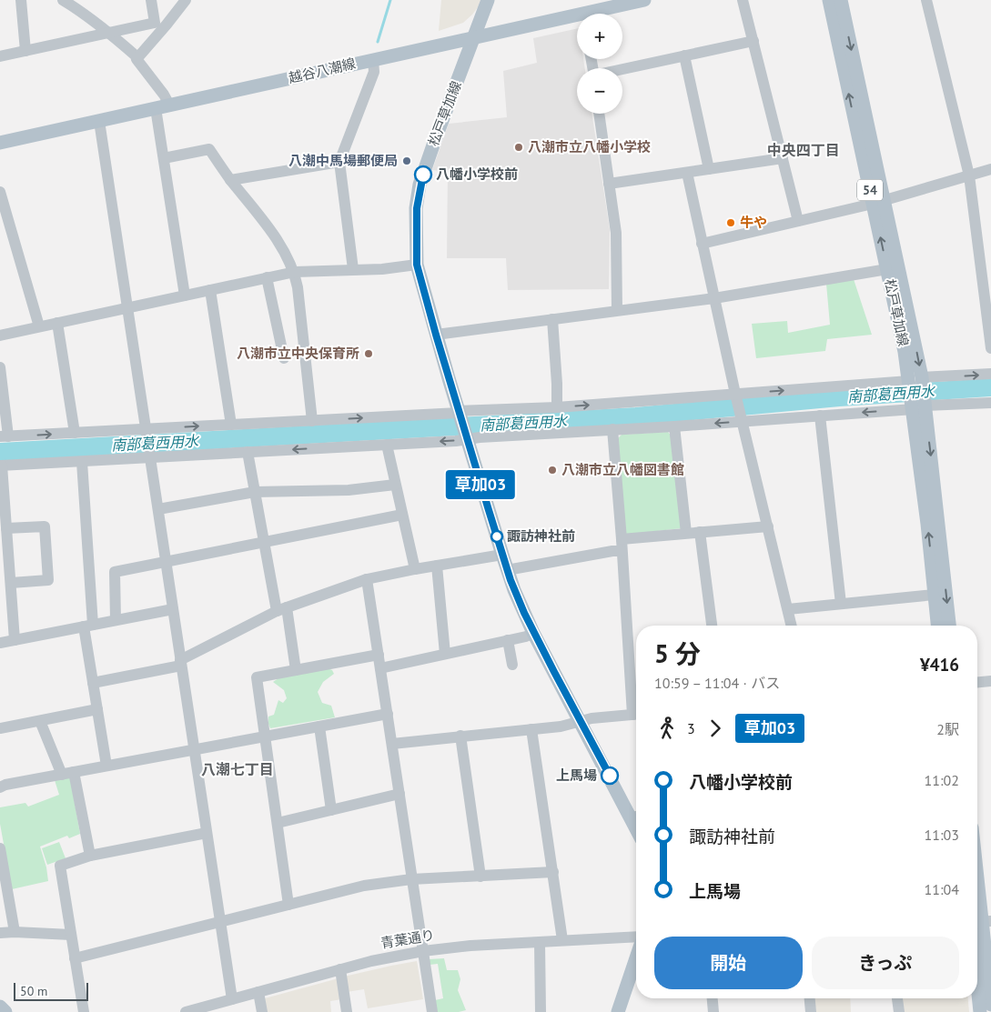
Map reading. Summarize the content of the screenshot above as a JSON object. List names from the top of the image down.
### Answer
{
  "streets": {
    "main road": ["越谷八潮線", "松戸草加線", "54"],
    "street": ["青葉通り"]
  },
  "crossings": [
    ["越谷八潮線", "松戸草加線"]
  ],
  "districts": ["中央四丁目", "八潮七丁目"],
  "water": ["南部葛西用水"],
  "places": [
    "八潮市立八幡小学校",
    "八潮中馬場郵便局",
    "八幡小学校前",
    "牛や",
    "八潮市立中央保育所",
    "八潮市立八幡図書館",
    "諏訪神社前",
    "上馬場"
  ],
  "lines": ["bus line 草加03"],
  "scale_bar": "50 m",
  "page": {
    "on_map": "草加03",
    "map_buttons": ["+", "−"],
    "heading": ["5 分", "10:59 – 11:04 · バス", "¥416"],
    "legs": ["3", "草加03", "2駅"],
    "list": [
      {
        "name": "八幡小学校前",
        "value": "11:02"
      },
      {
        "name": "諏訪神社前",
        "value": "11:03"
      },
      {
        "name": "上馬場",
        "value": "11:04"
      }
    ],
    "buttons": ["開始", "きっぷ"],
    "scale": "50 m"
  }
}
